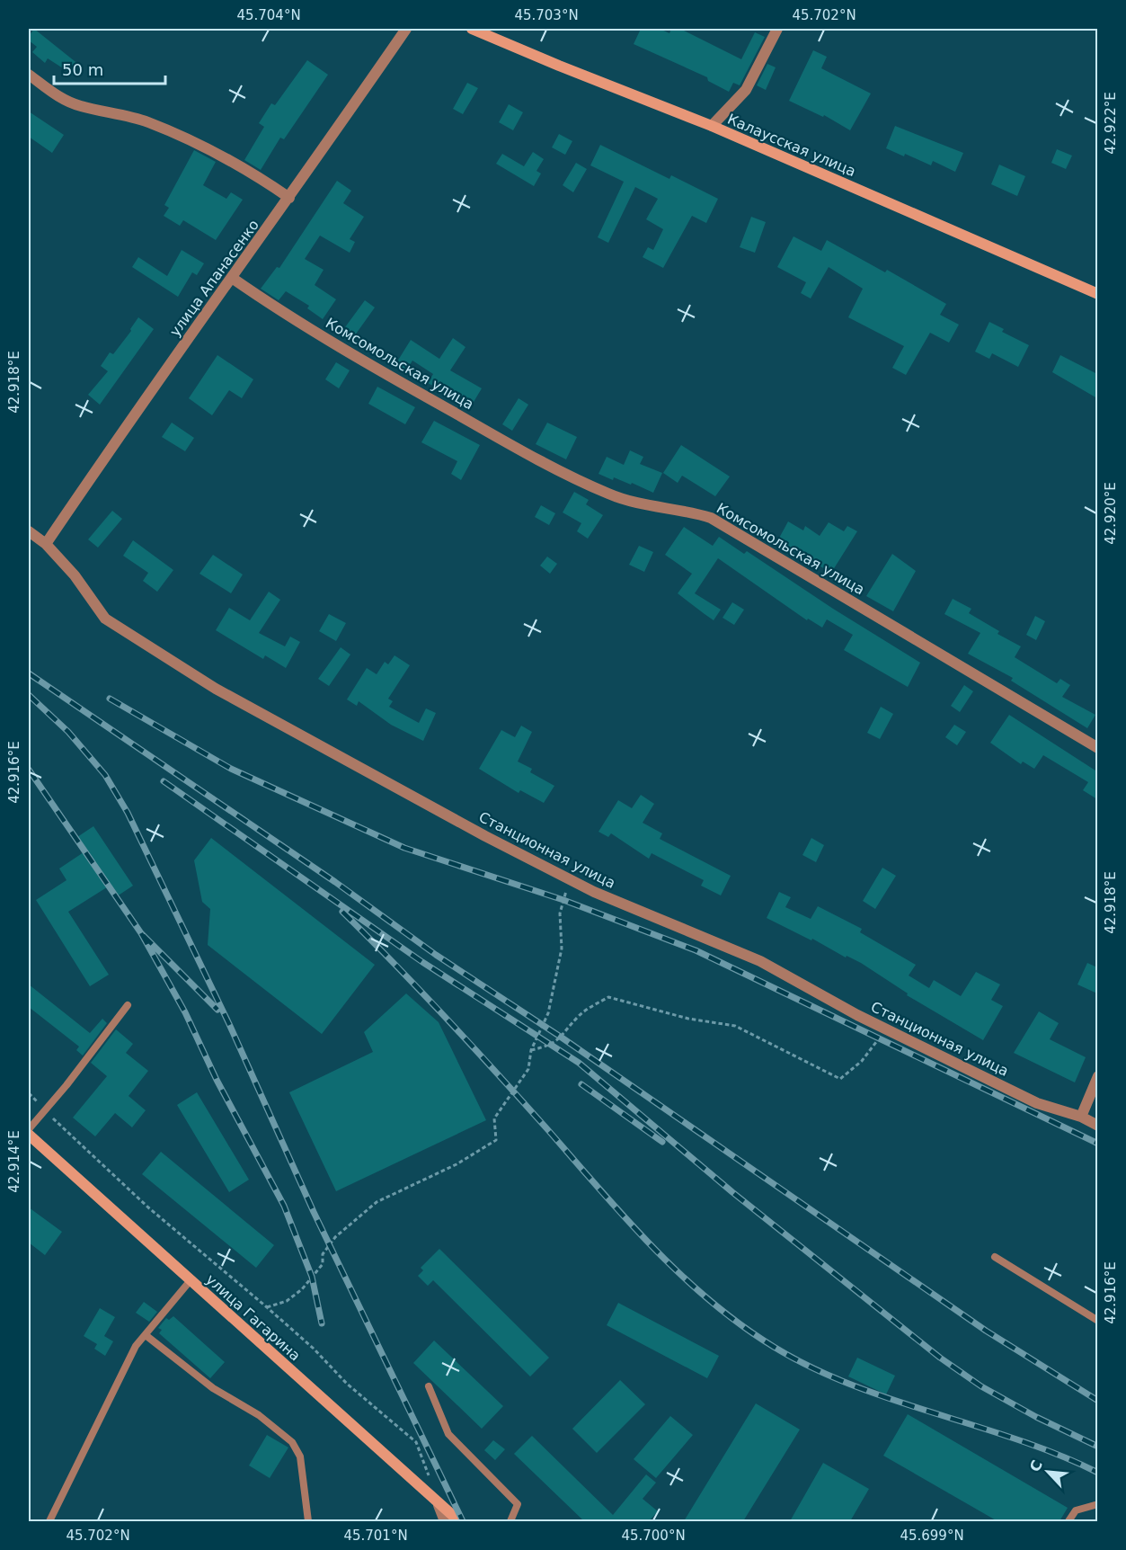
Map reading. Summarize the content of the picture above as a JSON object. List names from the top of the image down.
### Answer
{
  "streets": {
    "street": [
      "Калаусская улица",
      "улица Апанасенко",
      "Комсомольская улица",
      "Станционная улица",
      "улица Гагарина"
    ]
  },
  "crossings": [
    ["улица Апанасенко", "Комсомольская улица"],
    ["улица Апанасенко", "Станционная улица"]
  ],
  "scale_bar": "50 m",
  "north": "top left",
  "coordinates": [
    "45.704°N",
    "45.703°N",
    "45.702°N",
    "42.922°E",
    "42.918°E",
    "42.920°E",
    "42.916°E",
    "42.914°E",
    "45.701°N",
    "45.700°N",
    "45.699°N"
  ]
}
